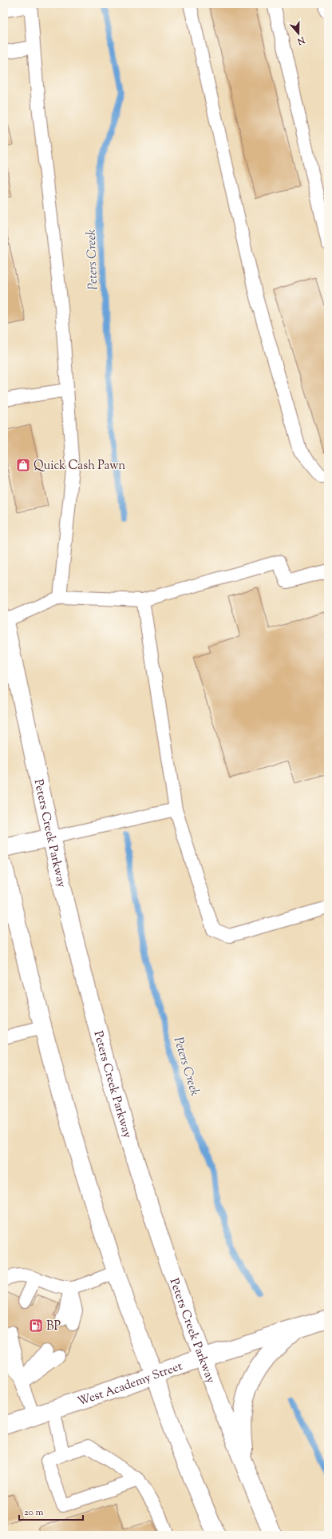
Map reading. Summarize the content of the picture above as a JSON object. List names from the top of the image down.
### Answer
{
  "streets": {
    "main road": ["Peters Creek Parkway", "West Academy Street"]
  },
  "crossings": [
    ["Peters Creek Parkway", "West Academy Street"]
  ],
  "water": ["Peters Creek"],
  "places": {
    "shop": ["Quick Cash Pawn"],
    "fuel station": ["BP"]
  },
  "scale_bar": "20 m",
  "north": "bottom"
}
